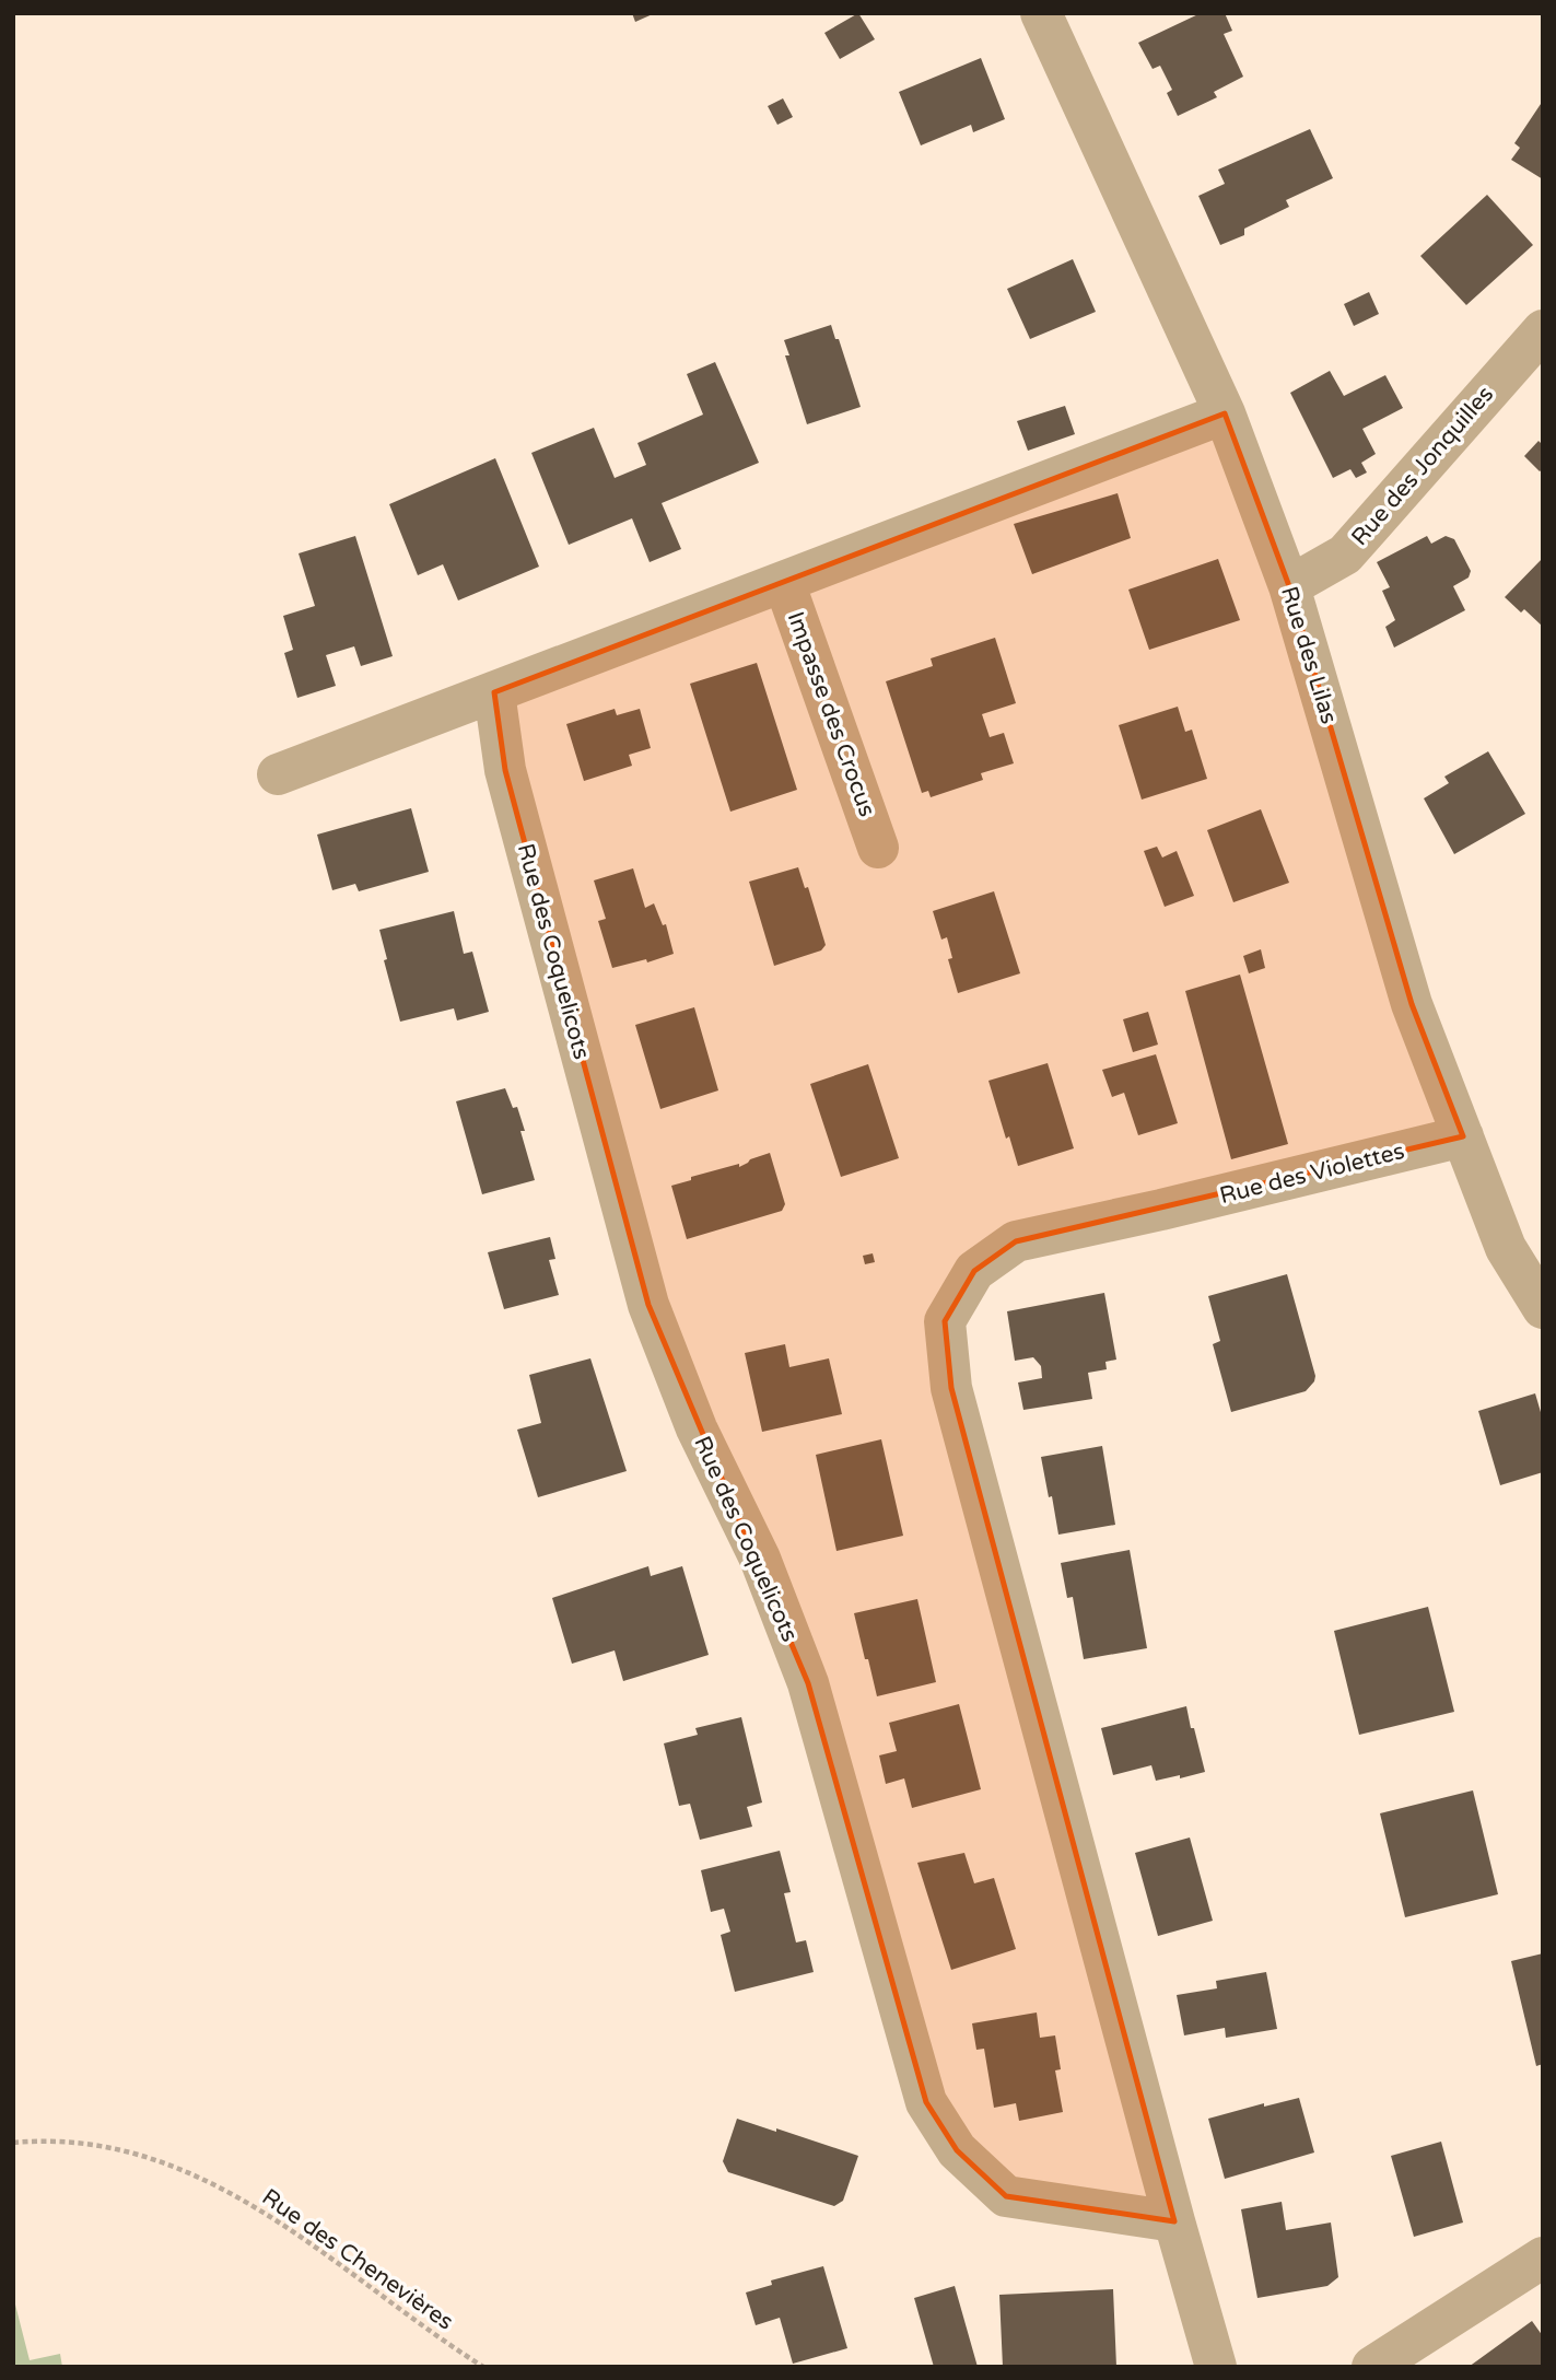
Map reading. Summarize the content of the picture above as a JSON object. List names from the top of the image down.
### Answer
{
  "streets": {
    "street": [
      "Rue des Jonquilles",
      "Rue des Lilas",
      "Impasse des Crocus",
      "Rue des Coquelicots",
      "Rue des Violettes"
    ],
    "path": ["Rue des Chenevières"]
  },
  "crossings": [
    ["Rue des Jonquilles", "Rue des Lilas"],
    ["Rue des Lilas", "Rue des Violettes"],
    ["Rue des Coquelicots", "Rue des Violettes"]
  ]
}
